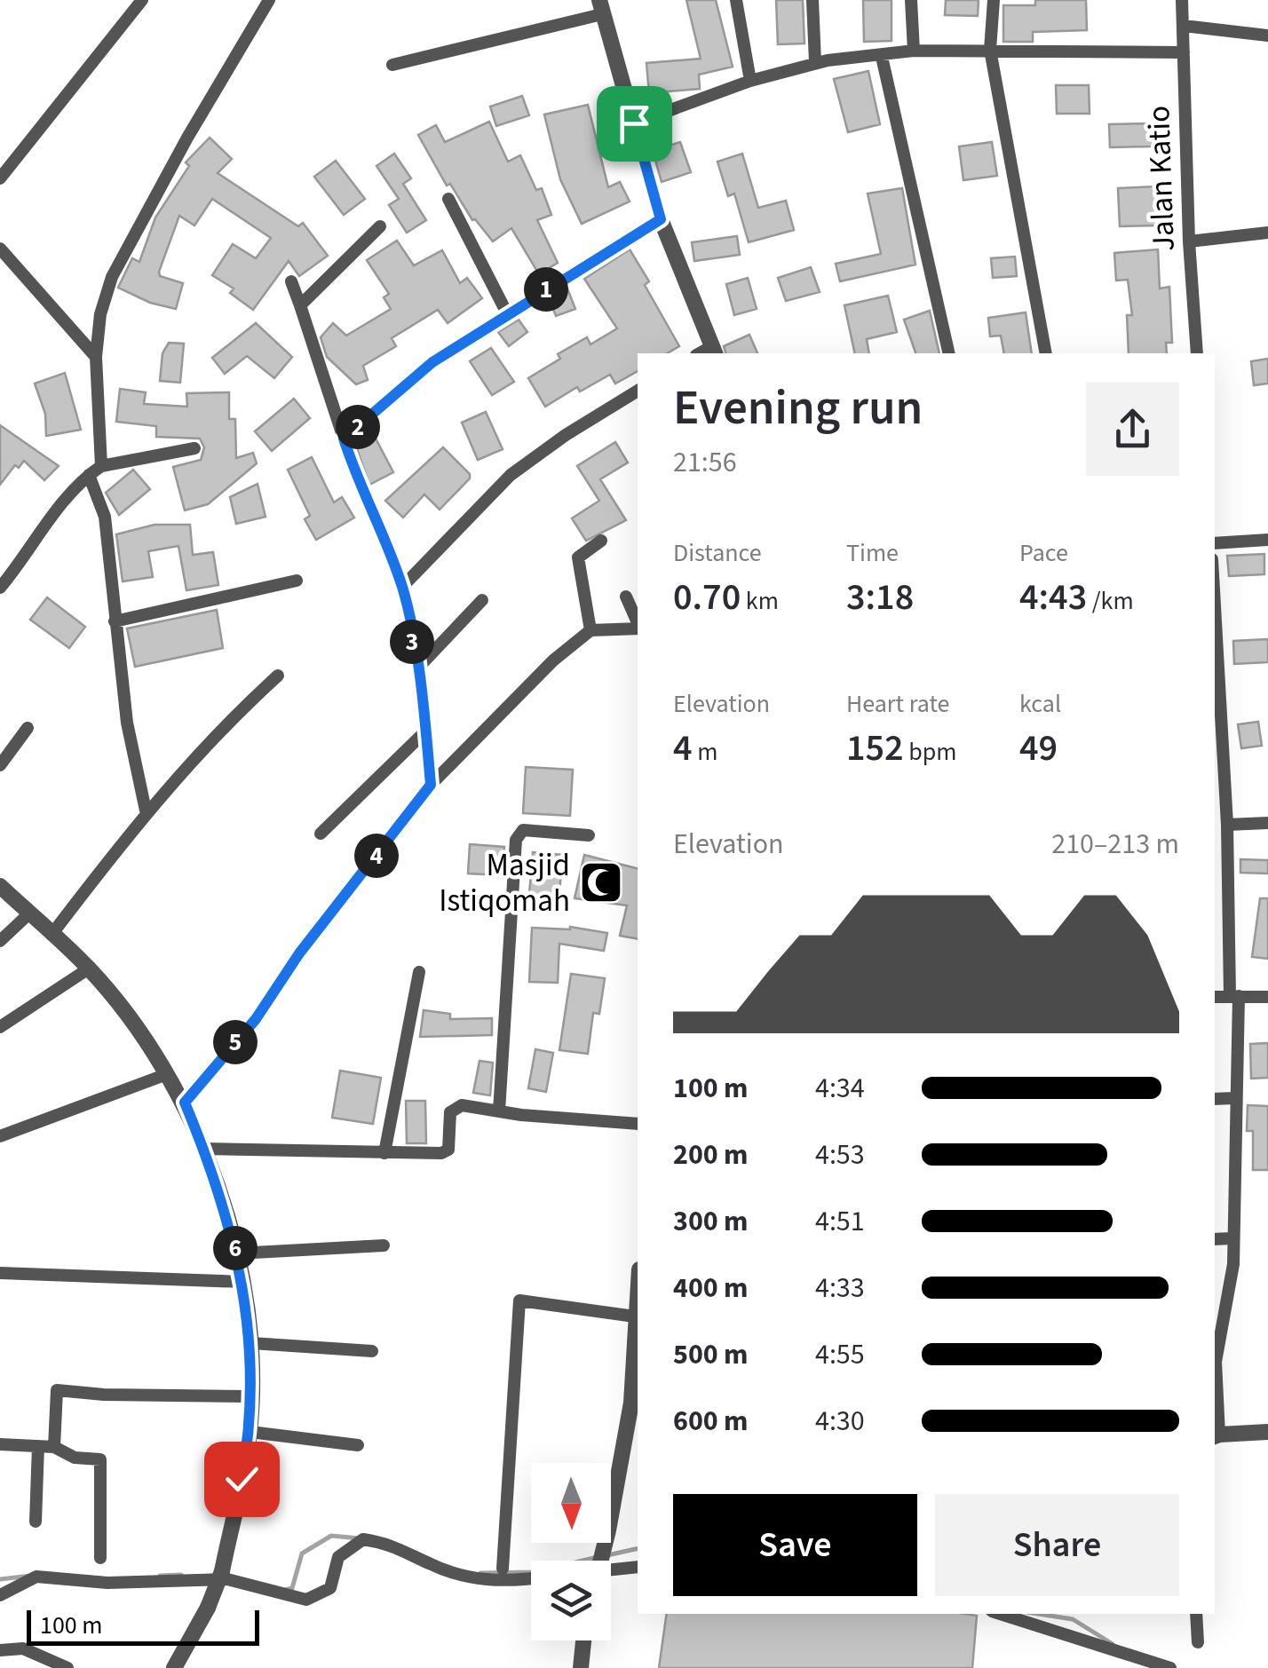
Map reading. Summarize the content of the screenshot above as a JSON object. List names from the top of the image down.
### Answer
{
  "streets": {
    "street": ["Jalan Katio"]
  },
  "places": {
    "mosque": ["Masjid Istiqomah"]
  },
  "scale_bar": "100 m",
  "north": "bottom",
  "page": {
    "pins": [
      "1",
      "2",
      "3",
      "4",
      "5",
      "6"
    ],
    "heading": ["Evening run", "21:56"],
    "stats": [
      ["Distance", "0.70 km"],
      ["Time", "3:18"],
      ["Pace", "4:43 /km"],
      ["Elevation", "4 m"],
      ["Heart rate", "152 bpm"],
      ["kcal", "49"]
    ],
    "chart": ["Elevation", "210–213 m"],
    "list": [
      {
        "name": "100 m",
        "note": "4:34"
      },
      {
        "name": "200 m",
        "note": "4:53"
      },
      {
        "name": "300 m",
        "note": "4:51"
      },
      {
        "name": "400 m",
        "note": "4:33"
      },
      {
        "name": "500 m",
        "note": "4:55"
      },
      {
        "name": "600 m",
        "note": "4:30"
      }
    ],
    "buttons": ["Save", "Share"],
    "scale": "100 m"
  }
}
